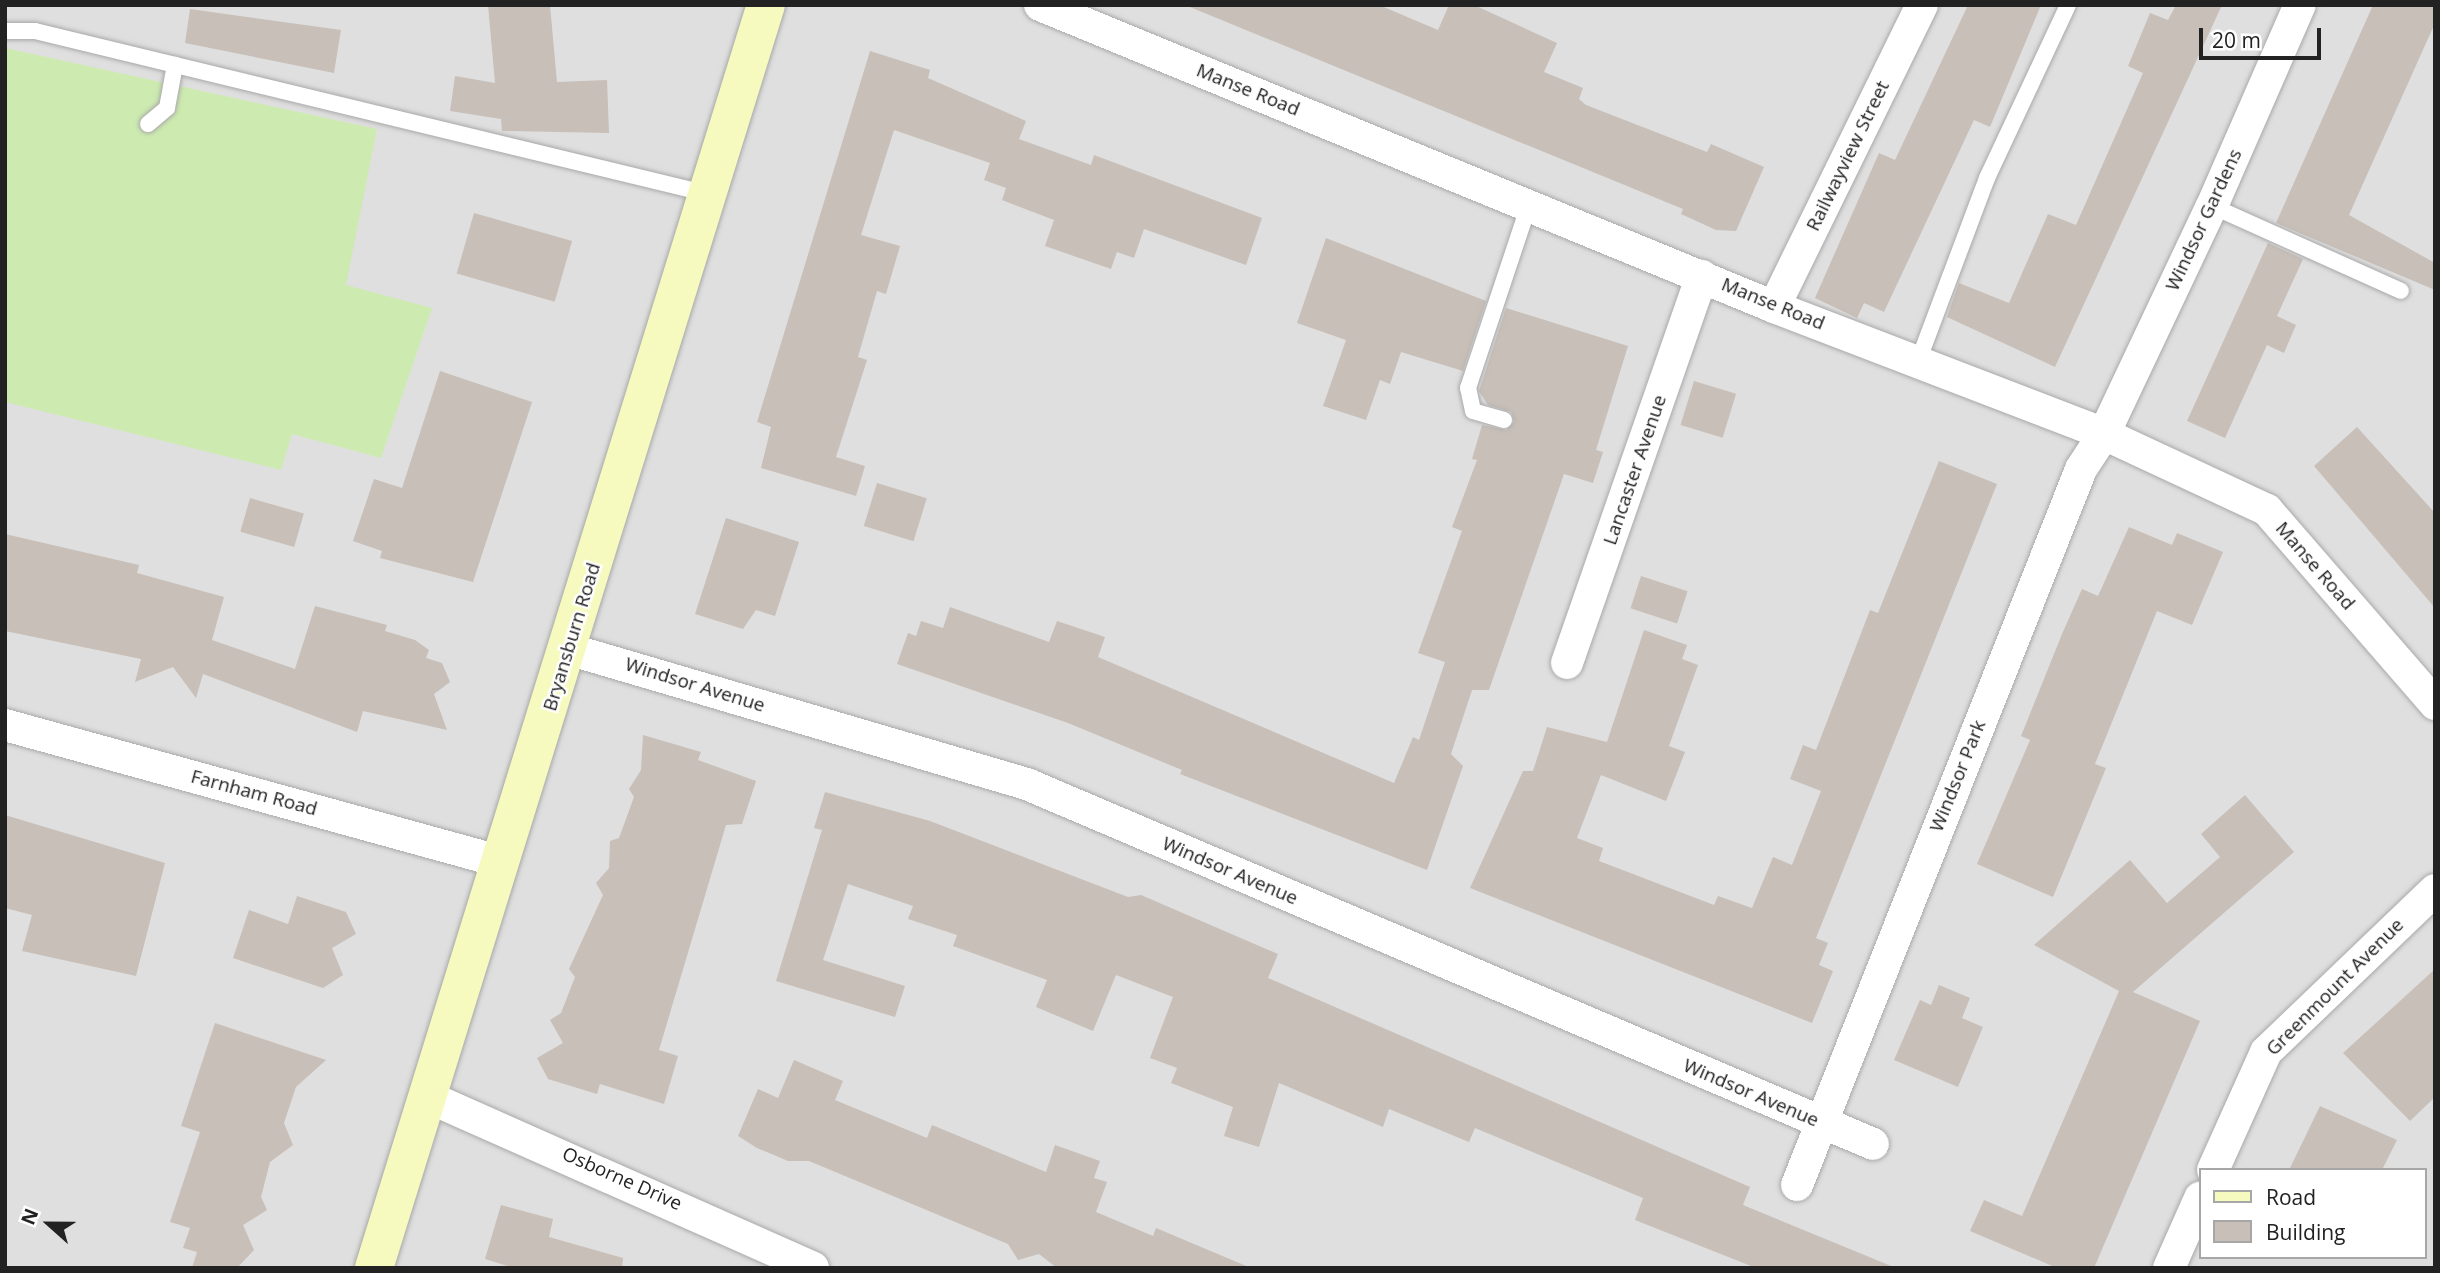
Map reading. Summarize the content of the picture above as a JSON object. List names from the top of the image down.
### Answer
{
  "streets": {
    "main road": ["Bryansburn Road"],
    "street": [
      "Manse Road",
      "Railwayview Street",
      "Windsor Gardens",
      "Lancaster Avenue",
      "Windsor Avenue",
      "Windsor Park",
      "Farnham Road",
      "Greenmount Avenue",
      "Osborne Drive"
    ]
  },
  "crossings": [
    ["Manse Road", "Railwayview Street"],
    ["Manse Road", "Windsor Gardens"],
    ["Manse Road", "Lancaster Avenue"],
    ["Manse Road", "Windsor Park"],
    ["Windsor Gardens", "Windsor Park"],
    ["Bryansburn Road", "Windsor Avenue"],
    ["Bryansburn Road", "Farnham Road"],
    ["Bryansburn Road", "Osborne Drive"],
    ["Windsor Avenue", "Windsor Park"]
  ],
  "legend": ["Road", "Building"],
  "scale_bar": "20 m",
  "north": "left"
}
